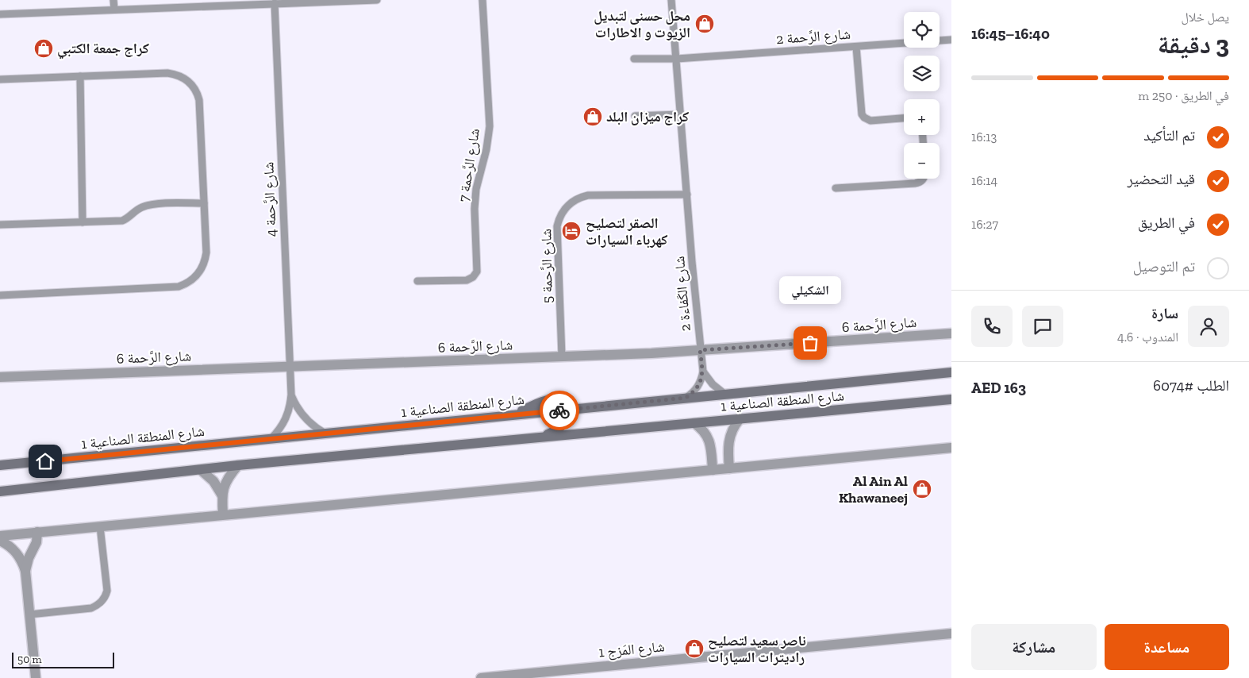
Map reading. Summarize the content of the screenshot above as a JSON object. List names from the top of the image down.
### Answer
{
  "streets": {
    "street": ["شارع الرَّحمة 6", "شارع المنطقة الصناعية 1", "شارع المَزج 1"],
    "lane": [
      "شارع الرَّحمة 2",
      "شارع الرَّحمة 7",
      "شارع الرَّحمة 4",
      "شارع الرَّحمة 5",
      "شارع الكَفاءة 2"
    ]
  },
  "crossings": [
    ["شارع الرَّحمة 2", "شارع الكَفاءة 2"],
    ["شارع الرَّحمة 4", "شارع الرَّحمة 6"],
    ["شارع الرَّحمة 4", "شارع المنطقة الصناعية 1"],
    ["شارع الرَّحمة 5", "شارع الكَفاءة 2"],
    ["شارع الرَّحمة 5", "شارع الرَّحمة 6"],
    ["شارع الكَفاءة 2", "شارع الرَّحمة 6"]
  ],
  "places": {
    "shop": [
      "محل حسنى لتبديل الزيوت و الاطارات",
      "كراج جمعة الكتبي",
      "كراج ميزان البلد",
      "Al Ain Al Khawaneej",
      "ناصر سعيد لتصليح راديترات السيارات"
    ],
    "hotel": ["الصقر لتصليح كهرباء السيارات"],
    "other": ["الشكيلي"]
  },
  "scale_bar": "50 m",
  "page": {
    "heading": ["3 دقيقة", "يصل خلال", "16:40–16:45"],
    "panel": [
      "سارة",
      "المندوب · 4.6",
      "الطلب #6074",
      "AED 163"
    ],
    "map_buttons": ["+", "−"],
    "bar": "في الطريق · 250 m",
    "list": [
      ["تم التأكيد", "16:13"],
      ["قيد التحضير", "16:14"],
      ["في الطريق", "16:27"],
      "تم التوصيل"
    ],
    "bubble": "الشكيلي",
    "buttons": ["مساعدة", "مشاركة"],
    "scale": "50 m"
  }
}
